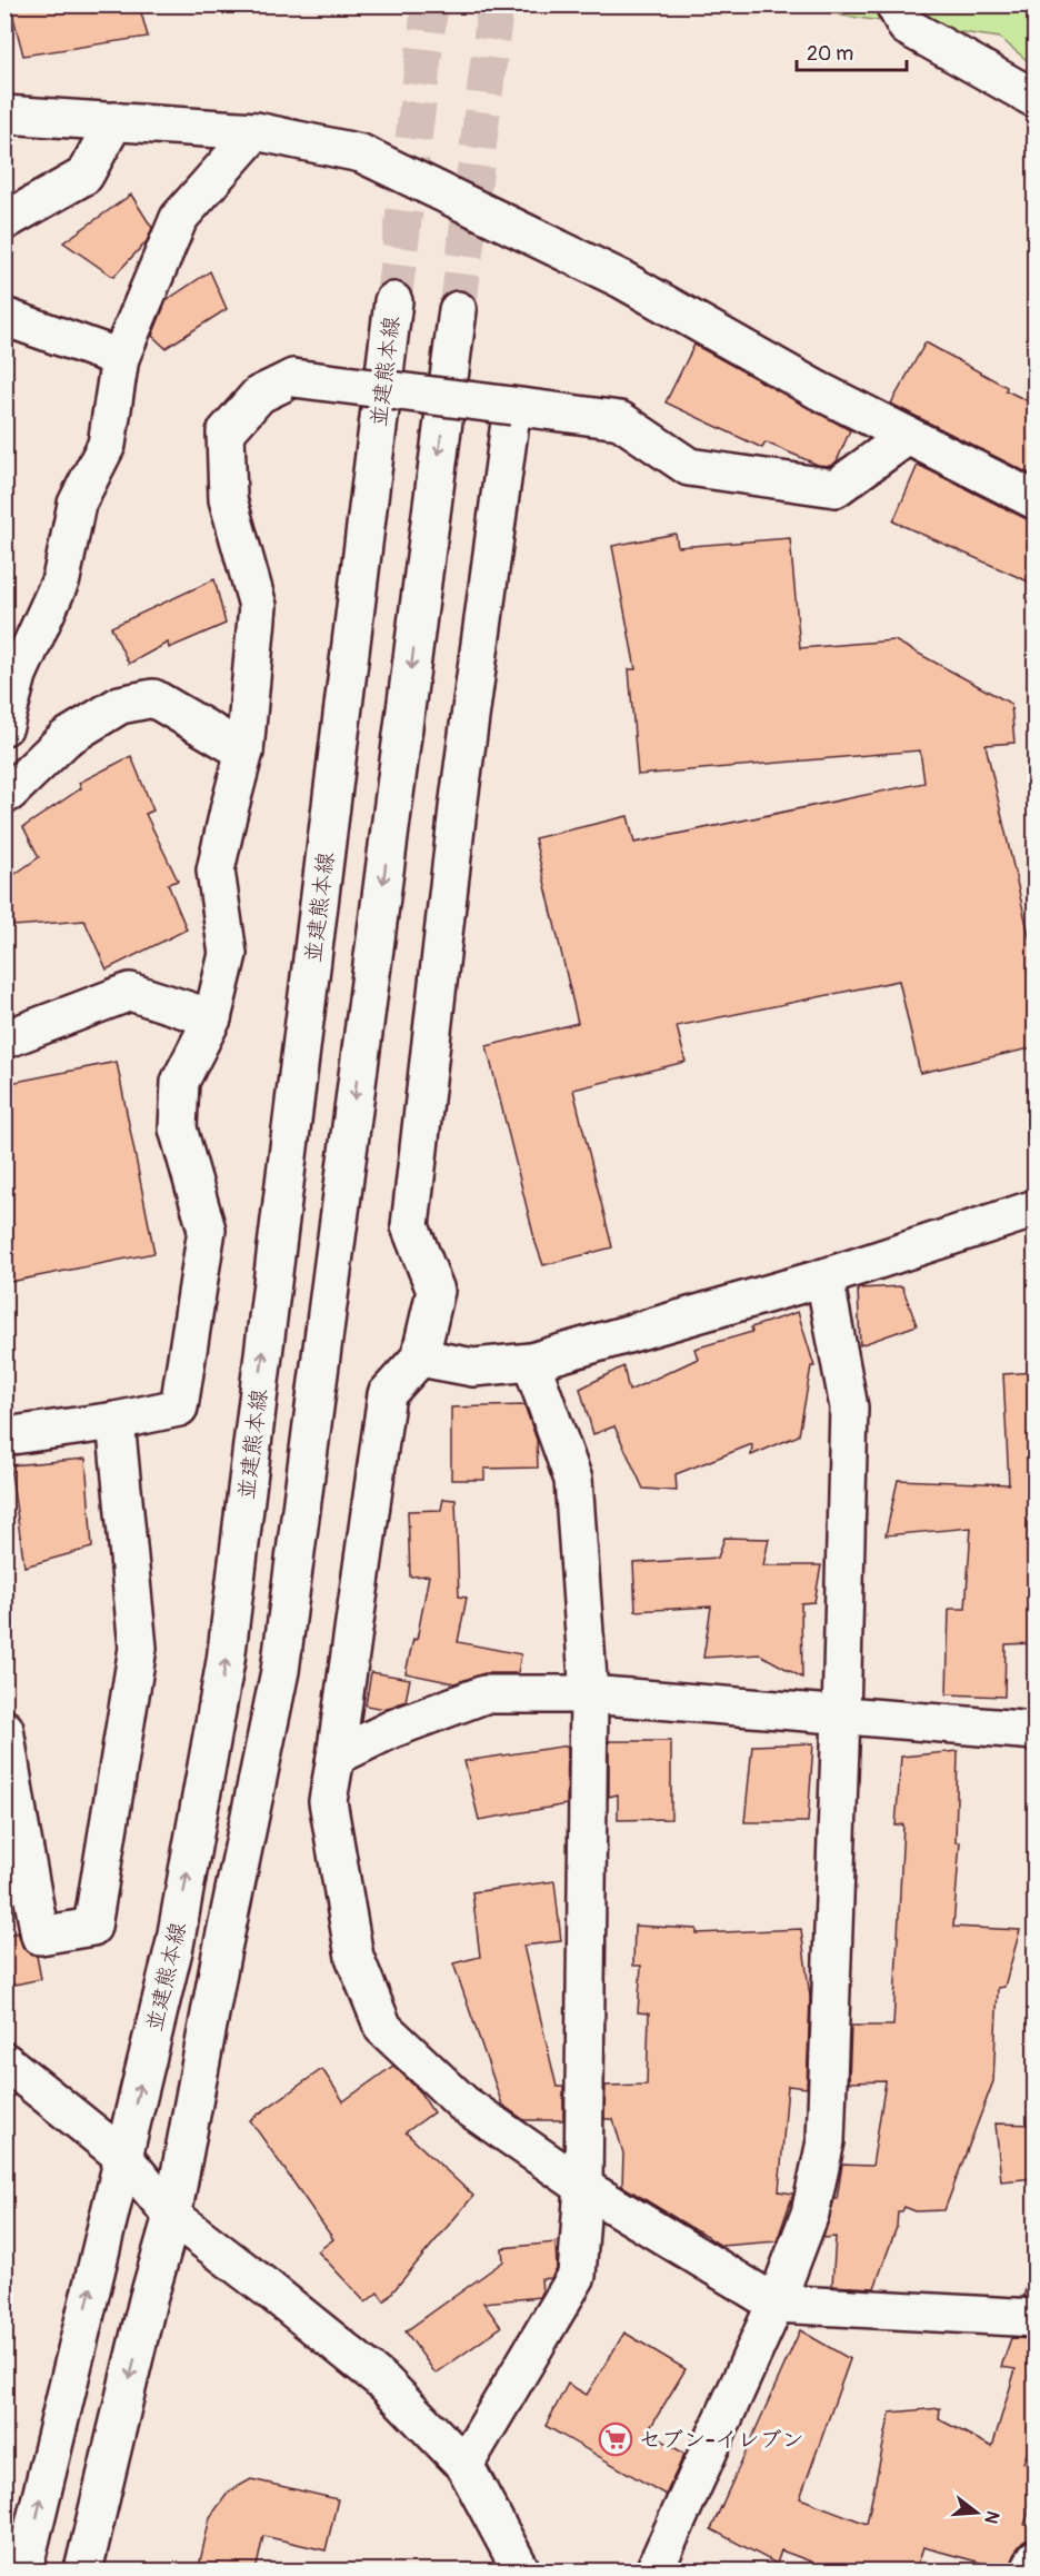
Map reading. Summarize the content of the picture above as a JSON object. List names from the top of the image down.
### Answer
{
  "streets": {
    "street": ["並建熊本線"]
  },
  "places": {
    "supermarket": ["セブン-イレブン"]
  },
  "scale_bar": "20 m",
  "north": "right"
}
